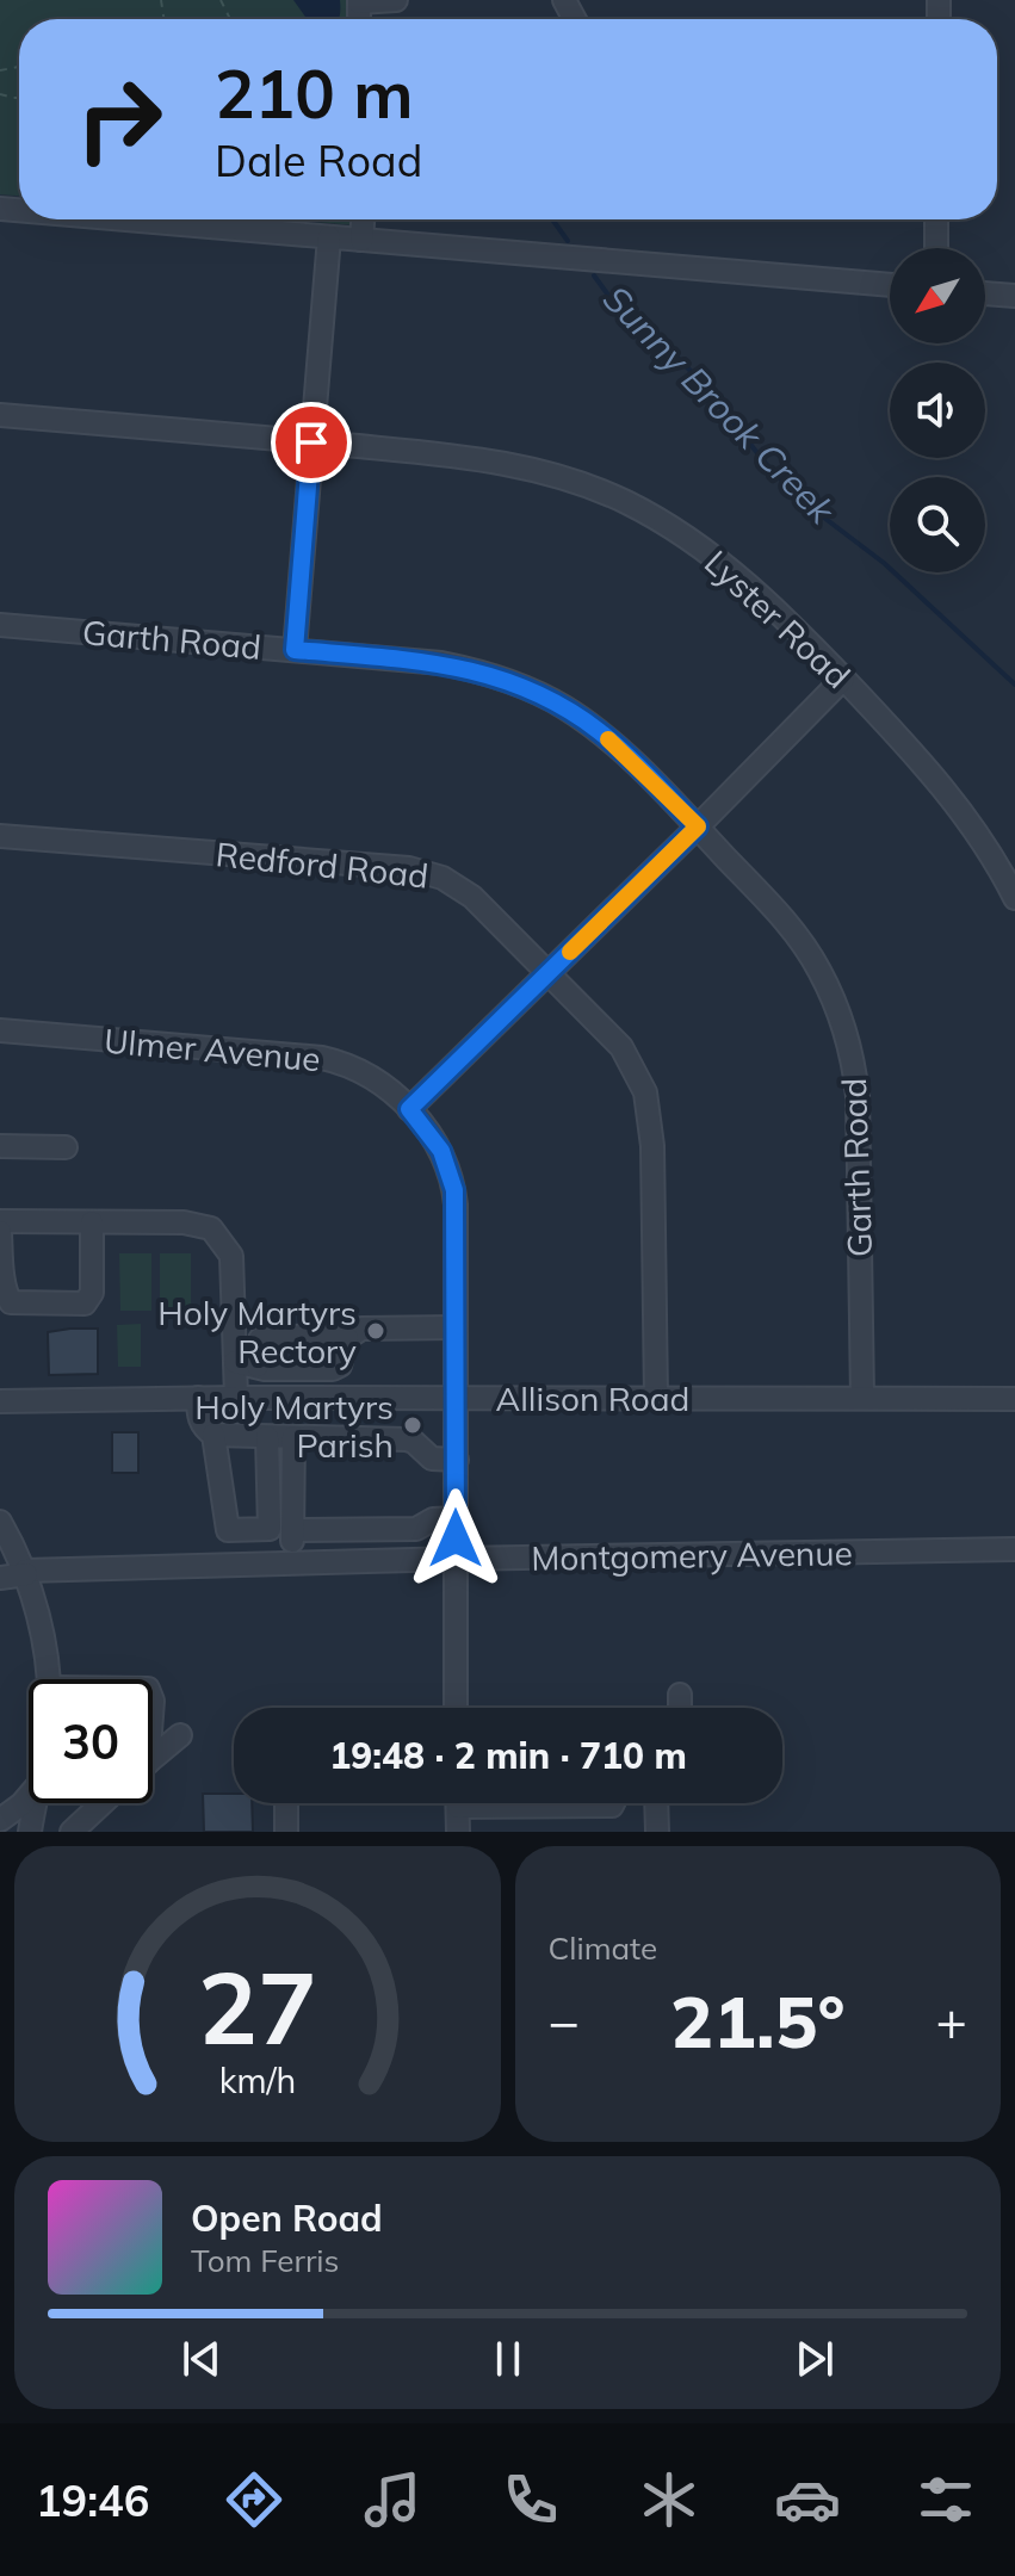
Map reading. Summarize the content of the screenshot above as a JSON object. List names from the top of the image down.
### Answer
{
  "streets": {
    "street": [
      "Lyster Road",
      "Garth Road",
      "Redford Road",
      "Ulmer Avenue",
      "Allison Road",
      "Montgomery Avenue"
    ]
  },
  "crossings": [
    ["Garth Road", "Allison Road"],
    ["Redford Road", "Allison Road"],
    ["Ulmer Avenue", "Allison Road"],
    ["Ulmer Avenue", "Montgomery Avenue"]
  ],
  "water": ["Sunny Brook Creek"],
  "places": ["Holy Martyrs Rectory", "Holy Martyrs Parish"],
  "north": "bottom left",
  "page": {
    "turn": ["210 m", "Dale Road"],
    "limit": "30",
    "trip": "19:48 · 2 min · 710 m",
    "tile": "Climate",
    "heat": ["−", "21.5°", "+"],
    "song": ["Open Road", "Tom Ferris"],
    "tabs": "19:46",
    "gauge": ["27", "km/h"]
  }
}
